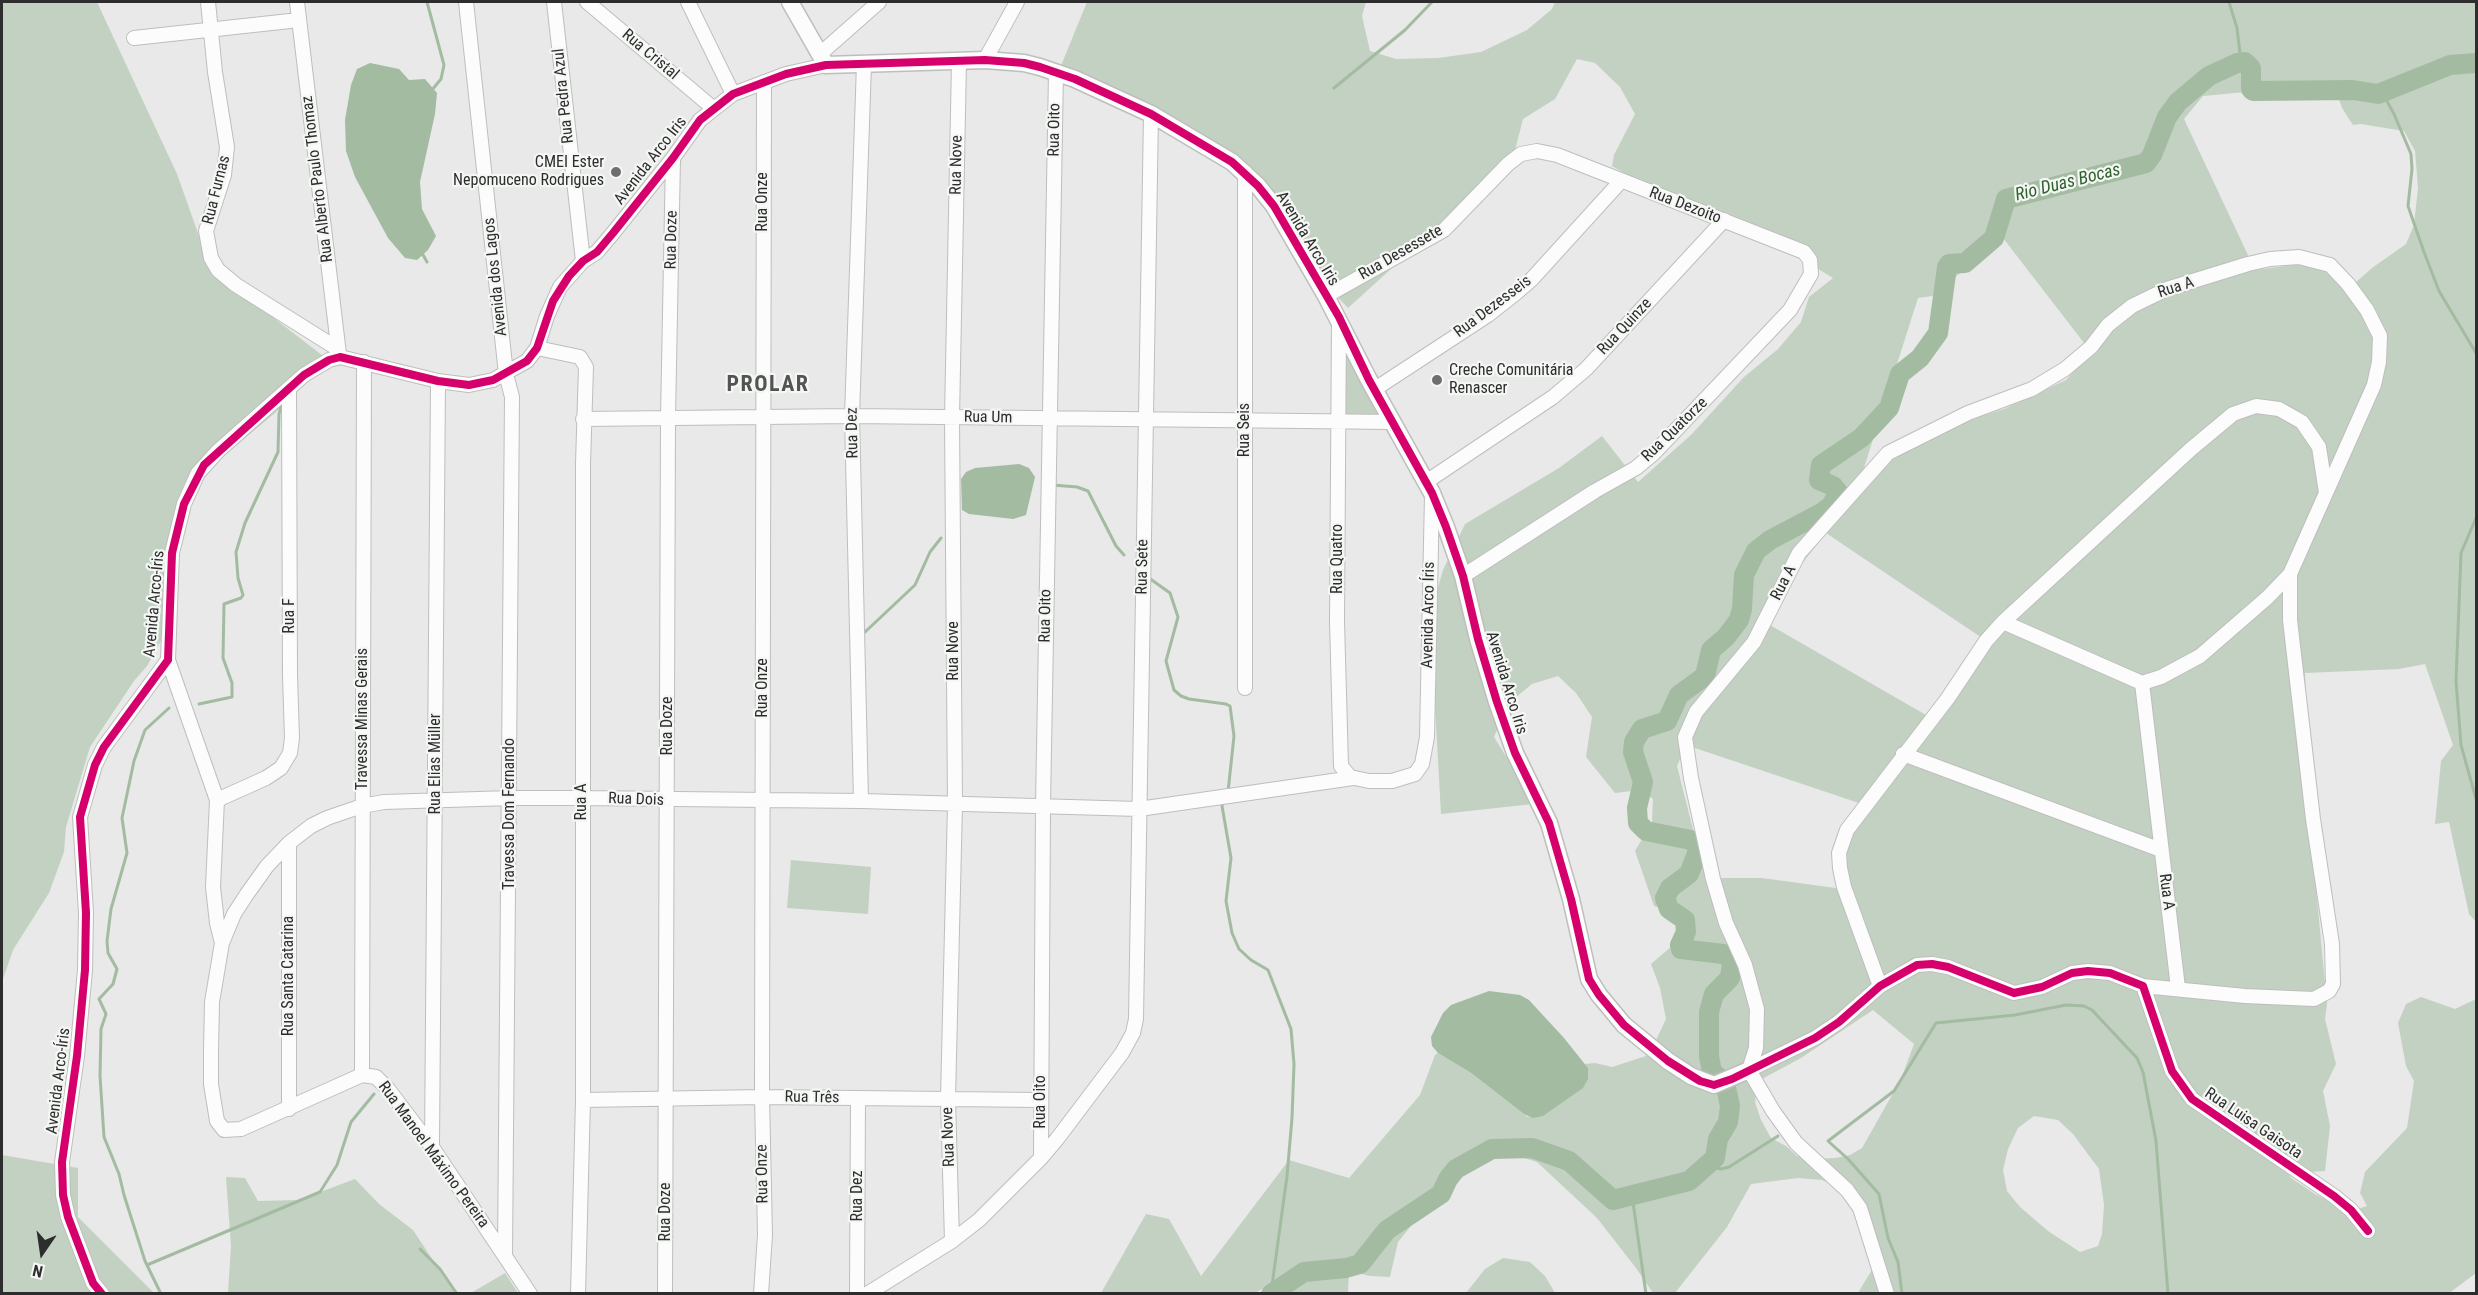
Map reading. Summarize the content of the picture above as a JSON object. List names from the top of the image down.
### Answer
{
  "streets": {
    "street": [
      "Rua Cristal",
      "Rua Pedra Azul",
      "Rua Oito",
      "Avenida Arco Iris",
      "Rua Nove",
      "Rua Alberto Paulo Thomaz",
      "Rua Furnas",
      "Rua Onze",
      "Rua Dezoito",
      "Rua Doze",
      "Rua Desessete",
      "Avenida dos Lagos",
      "Rua A",
      "Rua Dezesseis",
      "Rua Quinze",
      "Rua Um",
      "Rua Seis",
      "Rua Quatorze",
      "Rua Dez",
      "Rua Quatro",
      "Rua Sete",
      "Avenida Arco-Íris",
      "Avenida Arco Íris",
      "Rua F",
      "Travessa Minas Gerais",
      "Rua Elias Müller",
      "Rua Dois",
      "Travessa Dom Fernando",
      "Rua Santa Catarina",
      "Rua Três",
      "Rua Luisa Gaisota",
      "Rua Manoel Máximo Pereira"
    ]
  },
  "crossings": [
    ["Rua Cristal", "Avenida Arco Iris"],
    ["Rua Pedra Azul", "Avenida Arco Iris"],
    ["Rua Oito", "Avenida Arco Iris"],
    ["Rua Oito", "Rua Um"],
    ["Rua Oito", "Rua Sete"],
    ["Rua Oito", "Rua Dois"],
    ["Rua Oito", "Rua Três"],
    ["Avenida Arco Iris", "Rua Nove"],
    ["Avenida Arco Iris", "Rua Onze"],
    ["Avenida Arco Iris", "Rua Doze"],
    ["Avenida Arco Iris", "Rua Desessete"],
    ["Avenida Arco Iris", "Avenida dos Lagos"],
    ["Avenida Arco Iris", "Rua A"],
    ["Avenida Arco Iris", "Rua Dezesseis"],
    ["Avenida Arco Iris", "Rua Quinze"],
    ["Avenida Arco Iris", "Rua Um"],
    ["Avenida Arco Iris", "Rua Seis"],
    ["Avenida Arco Iris", "Rua Quatorze"],
    ["Avenida Arco Iris", "Rua Dez"],
    ["Avenida Arco Iris", "Rua Quatro"],
    ["Avenida Arco Iris", "Rua Sete"],
    ["Avenida Arco Iris", "Avenida Arco Íris"],
    ["Avenida Arco Iris", "Travessa Dom Fernando"],
    ["Rua Nove", "Rua Um"],
    ["Rua Nove", "Rua Dois"],
    ["Rua Nove", "Rua Três"],
    ["Rua Alberto Paulo Thomaz", "Rua Furnas"],
    ["Rua Alberto Paulo Thomaz", "Avenida Arco-Íris"],
    ["Rua Furnas", "Avenida Arco-Íris"],
    ["Rua Onze", "Rua Um"],
    ["Rua Onze", "Rua Dois"],
    ["Rua Onze", "Rua Três"],
    ["Rua Dezoito", "Rua Desessete"],
    ["Rua Dezoito", "Rua Dezesseis"],
    ["Rua Dezoito", "Rua Quinze"],
    ["Rua Dezoito", "Rua Quatorze"],
    ["Rua Doze", "Rua Um"],
    ["Rua Doze", "Rua Dois"],
    ["Rua Doze", "Rua Três"],
    ["Avenida dos Lagos", "Travessa Dom Fernando"],
    ["Rua A", "Rua Um"],
    ["Rua A", "Rua Dois"],
    ["Rua A", "Rua Três"],
    ["Rua Quinze", "Avenida Arco Íris"],
    ["Rua Um", "Rua Seis"],
    ["Rua Um", "Rua Dez"],
    ["Rua Um", "Rua Quatro"],
    ["Rua Um", "Rua Sete"],
    ["Rua Dez", "Rua Dois"],
    ["Rua Dez", "Rua Três"],
    ["Rua Quatro", "Avenida Arco Íris"],
    ["Rua Quatro", "Rua Dois"],
    ["Rua Sete", "Rua Dois"],
    ["Avenida Arco-Íris", "Rua F"],
    ["Avenida Arco-Íris", "Rua Manoel Máximo Pereira"],
    ["Avenida Arco Íris", "Rua Dois"],
    ["Rua F", "Rua Manoel Máximo Pereira"],
    ["Travessa Minas Gerais", "Rua Dois"],
    ["Travessa Minas Gerais", "Rua Manoel Máximo Pereira"],
    ["Rua Elias Müller", "Rua Dois"],
    ["Rua Elias Müller", "Rua Manoel Máximo Pereira"],
    ["Rua Dois", "Travessa Dom Fernando"],
    ["Rua Dois", "Rua Santa Catarina"],
    ["Rua Dois", "Rua Manoel Máximo Pereira"],
    ["Travessa Dom Fernando", "Rua Manoel Máximo Pereira"],
    ["Rua Santa Catarina", "Rua Manoel Máximo Pereira"]
  ],
  "districts": ["PROLAR"],
  "water": ["Rio Duas Bocas"],
  "places": ["CMEI Ester Nepomuceno Rodrigues", "Creche Comunitária Renascer"],
  "north": "bottom"
}
